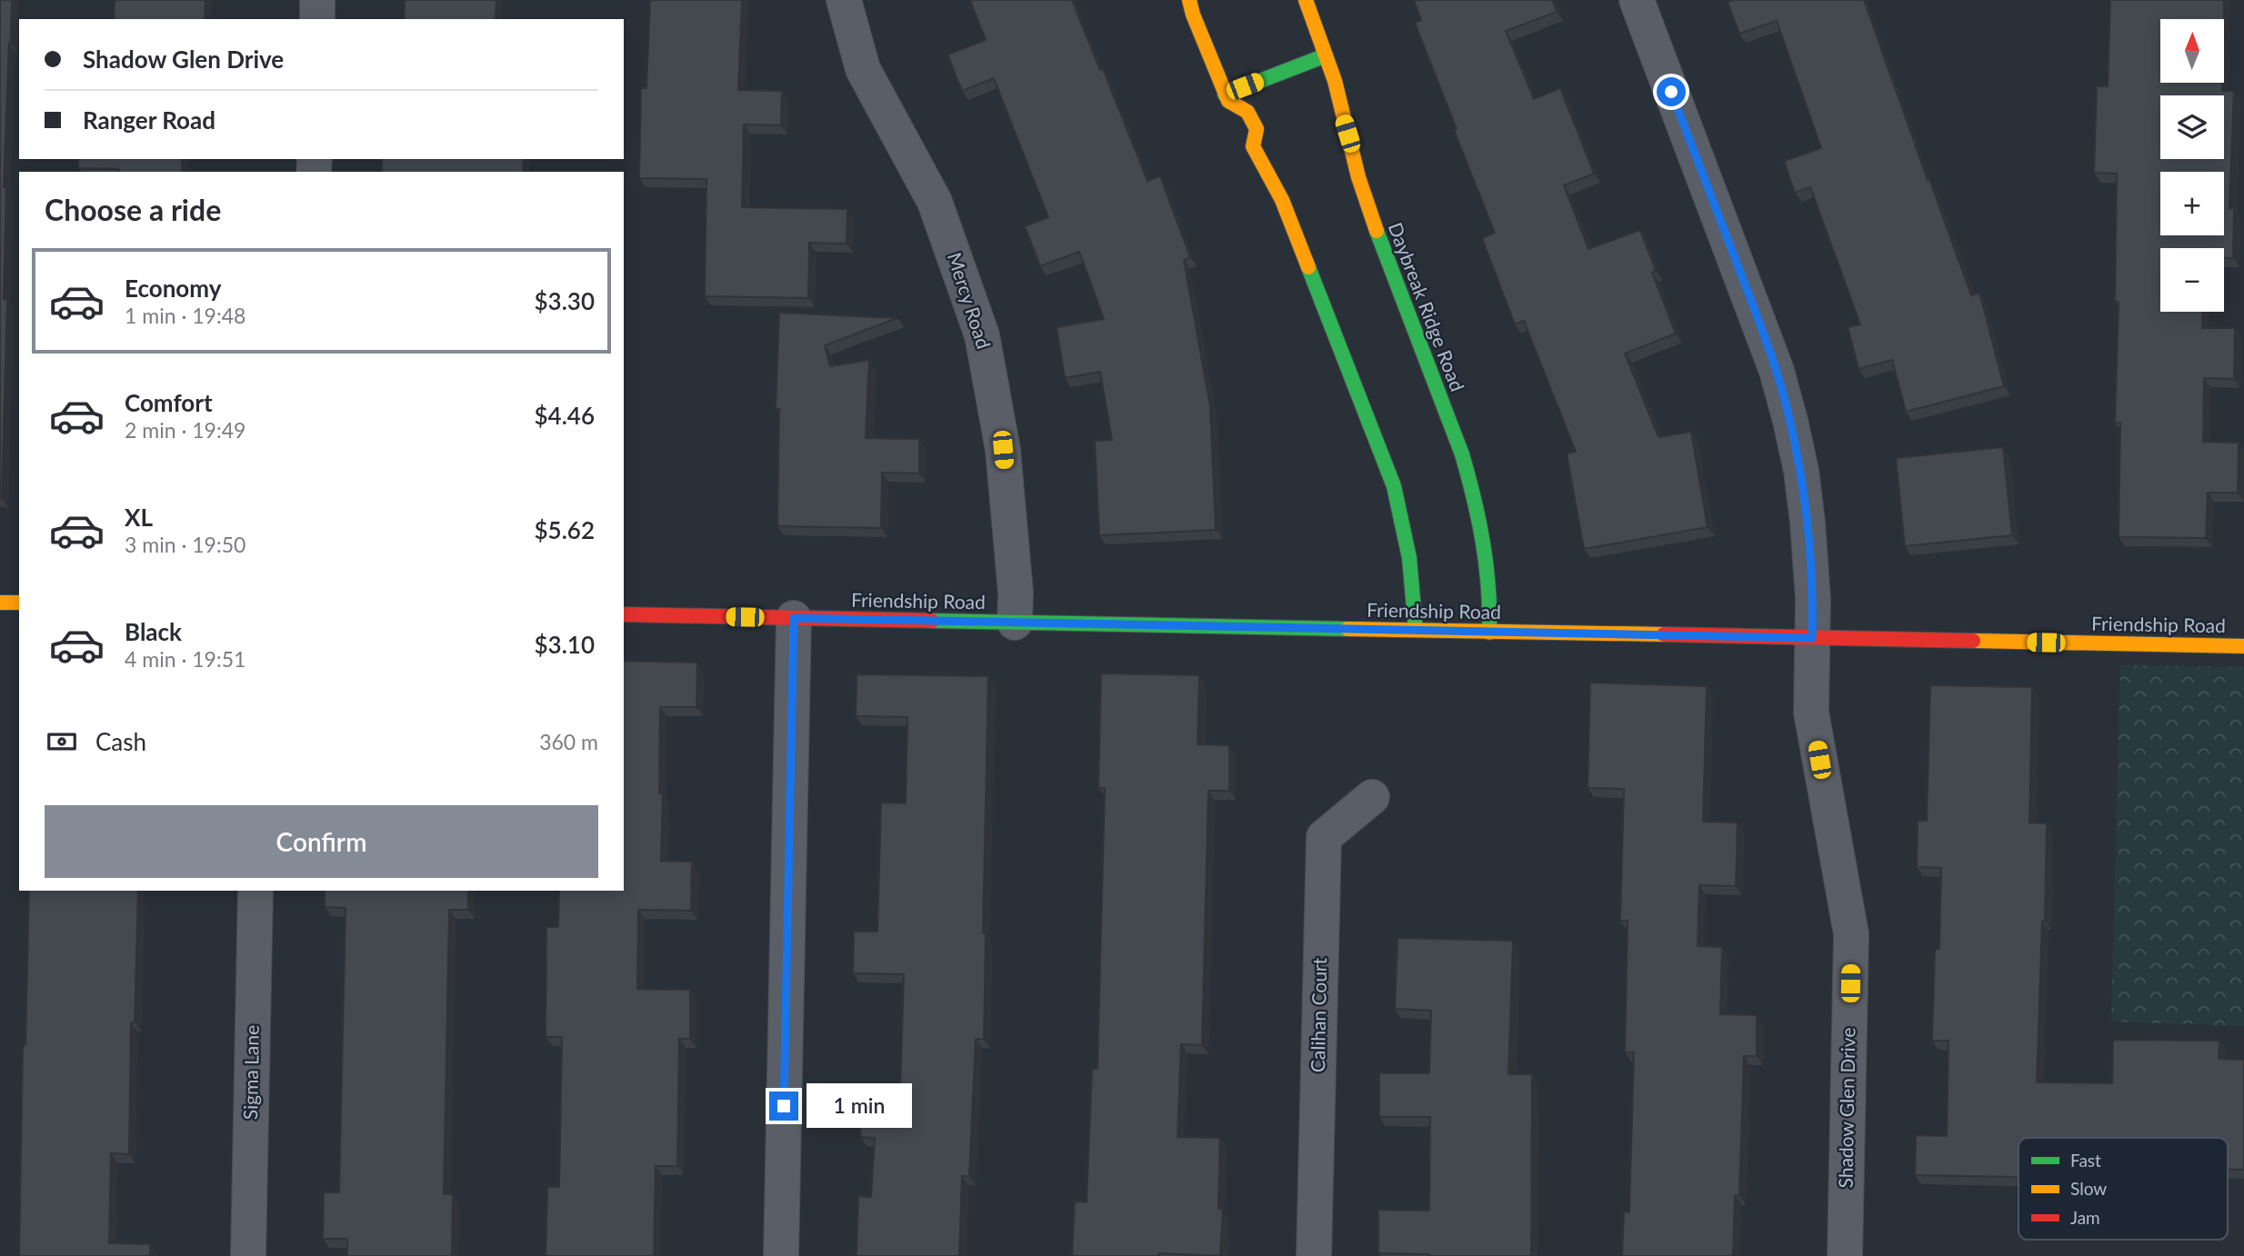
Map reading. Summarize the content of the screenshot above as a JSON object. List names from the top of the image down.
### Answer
{
  "streets": {
    "street": [
      "Mercy Road",
      "Daybreak Ridge Road",
      "Friendship Road",
      "Calihan Court",
      "Sigma Lane",
      "Shadow Glen Drive"
    ]
  },
  "crossings": [
    ["Mercy Road", "Friendship Road"],
    ["Daybreak Ridge Road", "Friendship Road"],
    ["Friendship Road", "Shadow Glen Drive"]
  ],
  "legend": ["Fast", "Slow", "Jam"],
  "north": "top",
  "page": {
    "map_buttons": ["+", "−"],
    "banner": ["Shadow Glen Drive", "Ranger Road"],
    "heading": "Choose a ride",
    "list": [
      {
        "name": "Economy",
        "note": "1 min · 19:48",
        "value": "$3.30"
      },
      {
        "name": "Comfort",
        "note": "2 min · 19:49",
        "value": "$4.46"
      },
      {
        "name": "XL",
        "note": "3 min · 19:50",
        "value": "$5.62"
      },
      {
        "name": "Black",
        "note": "4 min · 19:51",
        "value": "$3.10"
      }
    ],
    "pay": ["Cash", "360 m"],
    "buttons": "Confirm",
    "bubble": "1 min"
  }
}
